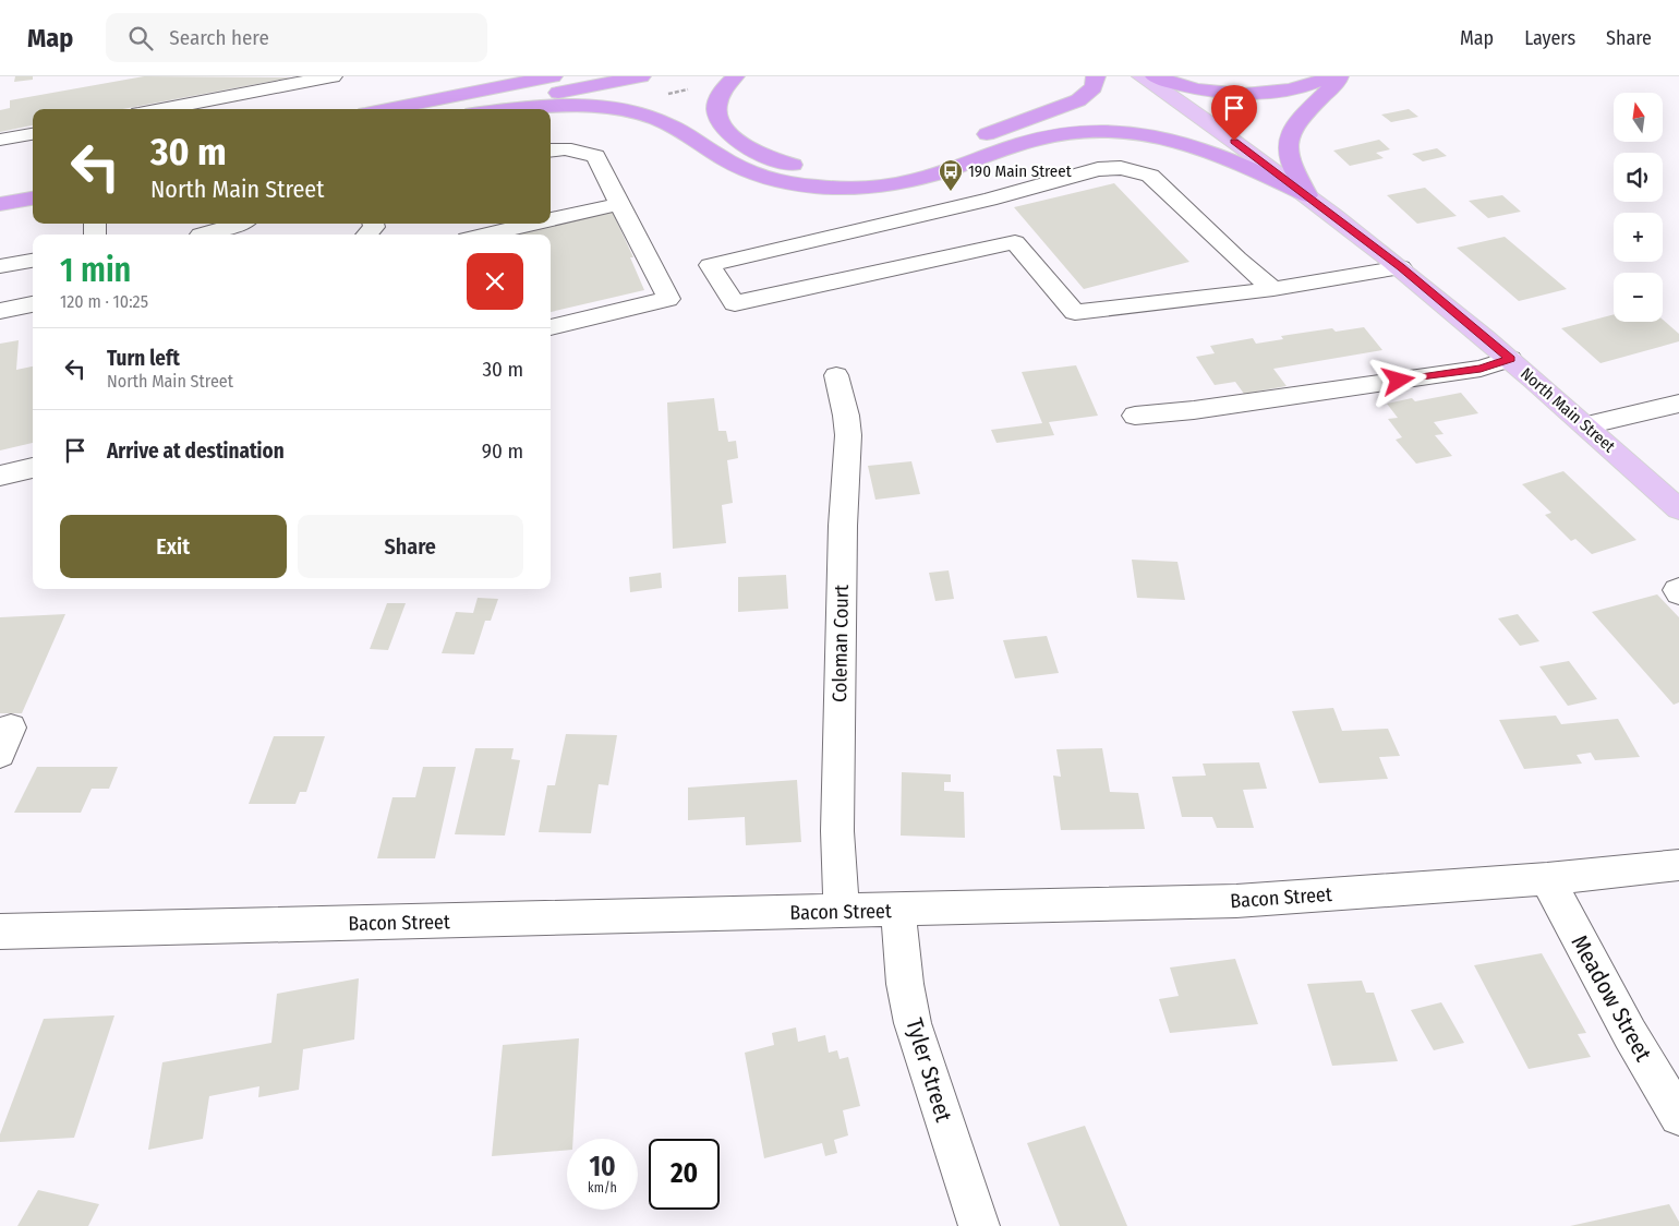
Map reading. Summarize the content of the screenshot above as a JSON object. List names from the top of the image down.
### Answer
{
  "streets": {
    "main road": ["North Main Street"],
    "street": [
      "Coleman Court",
      "Bacon Street",
      "Meadow Street",
      "Tyler Street"
    ]
  },
  "crossings": [
    ["Coleman Court", "Bacon Street"],
    ["Bacon Street", "Meadow Street"],
    ["Bacon Street", "Tyler Street"]
  ],
  "places": {
    "bus stop": ["190 Main Street"]
  },
  "north": "top",
  "page": {
    "header": "Map",
    "search": "Search here",
    "nav": ["Map", "Layers", "Share"],
    "map_buttons": ["+", "−"],
    "turn": ["30 m", "North Main Street"],
    "heading": ["1 min", "120 m · 10:25"],
    "list": [
      {
        "name": "Turn left",
        "note": "North Main Street",
        "value": "30 m"
      },
      {
        "name": "Arrive at destination",
        "value": "90 m"
      }
    ],
    "buttons": ["Exit", "Share"],
    "speed": "10 km/h",
    "limit": "20"
  }
}
